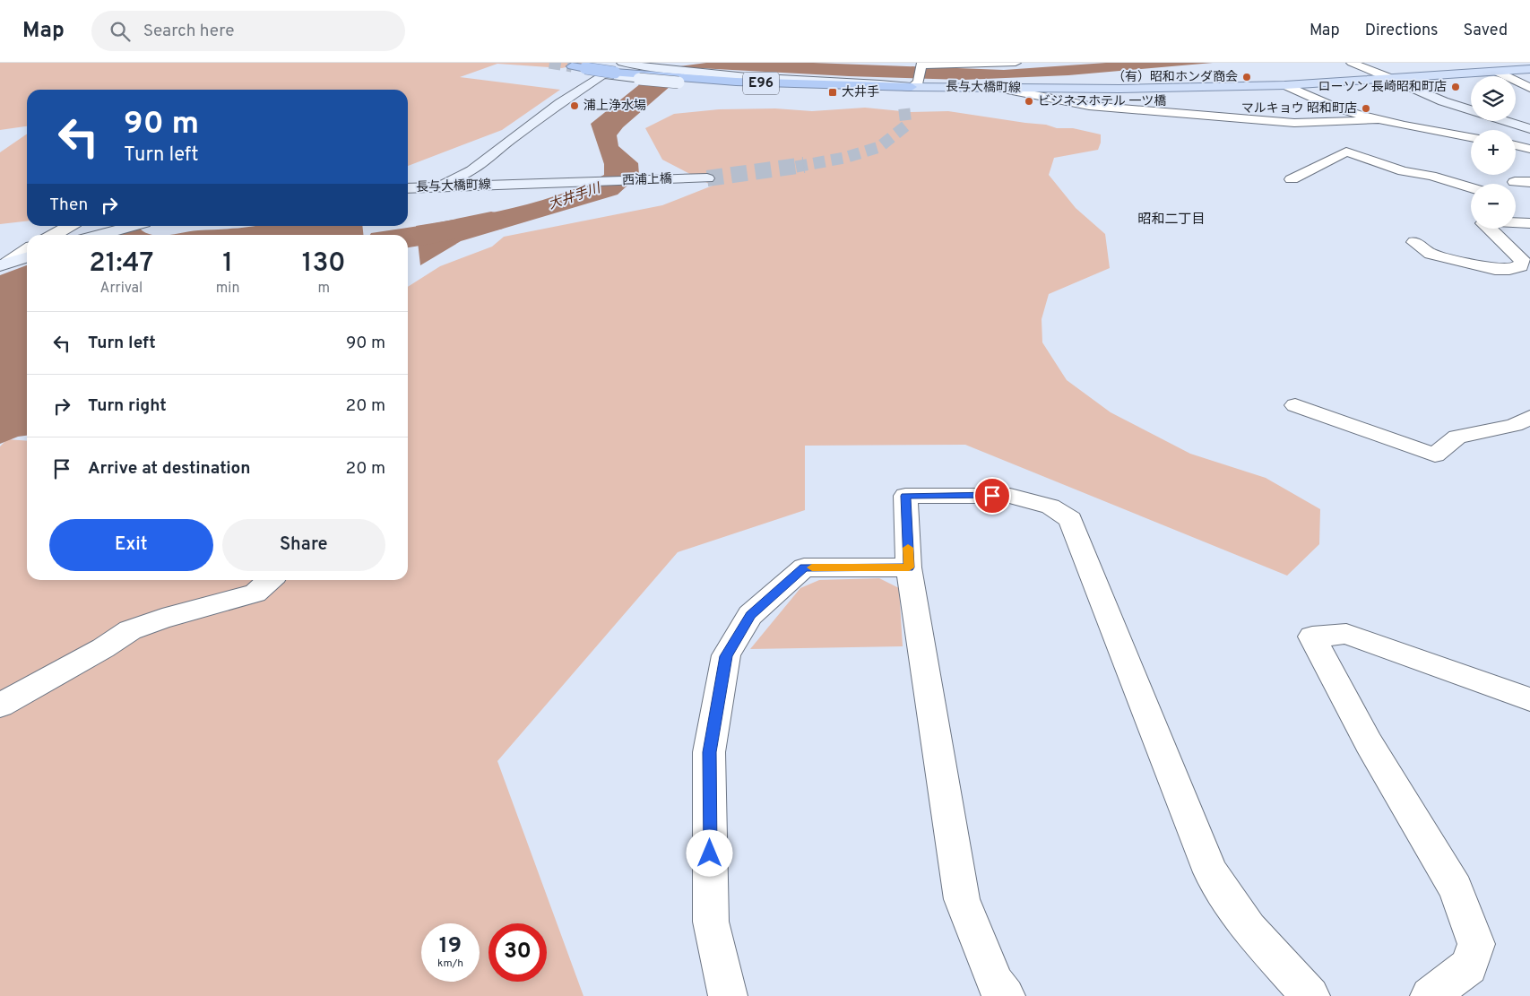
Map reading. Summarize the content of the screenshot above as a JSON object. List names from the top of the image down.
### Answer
{
  "streets": {
    "highway": ["E96"],
    "main road": ["長与大橋町線"],
    "street": ["西浦上橋"]
  },
  "crossings": [
    ["E96", "長与大橋町線"],
    ["長与大橋町線", "西浦上橋"]
  ],
  "districts": ["昭和二丁目"],
  "water": ["大井手川"],
  "places": {
    "other": [
      "（有）昭和ホンダ商会",
      "ローソン 長崎昭和町店",
      "ビジネスホテル 一ツ橋",
      "浦上浄水場",
      "マルキョウ 昭和町店"
    ],
    "transit": ["大井手"]
  },
  "page": {
    "header": "Map",
    "search": "Search here",
    "nav": ["Map", "Directions", "Saved"],
    "map_buttons": ["+", "−"],
    "turn": ["90 m", "Turn left"],
    "then": "Then",
    "eta": [
      "21:47",
      "Arrival",
      "1",
      "min",
      "130",
      "m"
    ],
    "list": [
      {
        "name": "Turn left",
        "value": "90 m"
      },
      {
        "name": "Turn right",
        "value": "20 m"
      },
      {
        "name": "Arrive at destination",
        "value": "20 m"
      }
    ],
    "buttons": ["Exit", "Share"],
    "speed": "19 km/h",
    "limit": "30"
  }
}
